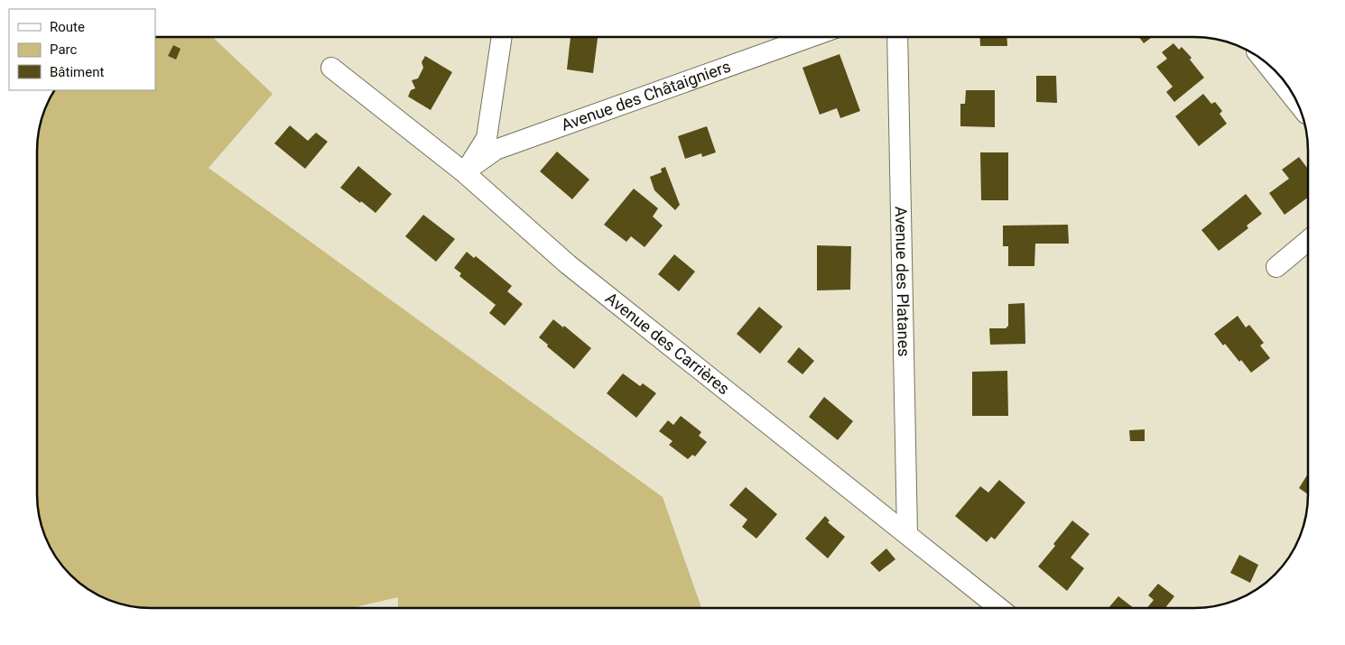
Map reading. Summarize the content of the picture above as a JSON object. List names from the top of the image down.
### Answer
{
  "streets": {
    "street": ["Avenue des Châtaigniers", "Avenue des Platanes", "Avenue des Carrières"]
  },
  "crossings": [
    ["Avenue des Châtaigniers", "Avenue des Carrières"],
    ["Avenue des Platanes", "Avenue des Carrières"]
  ],
  "legend": ["Route", "Parc", "Bâtiment"]
}
